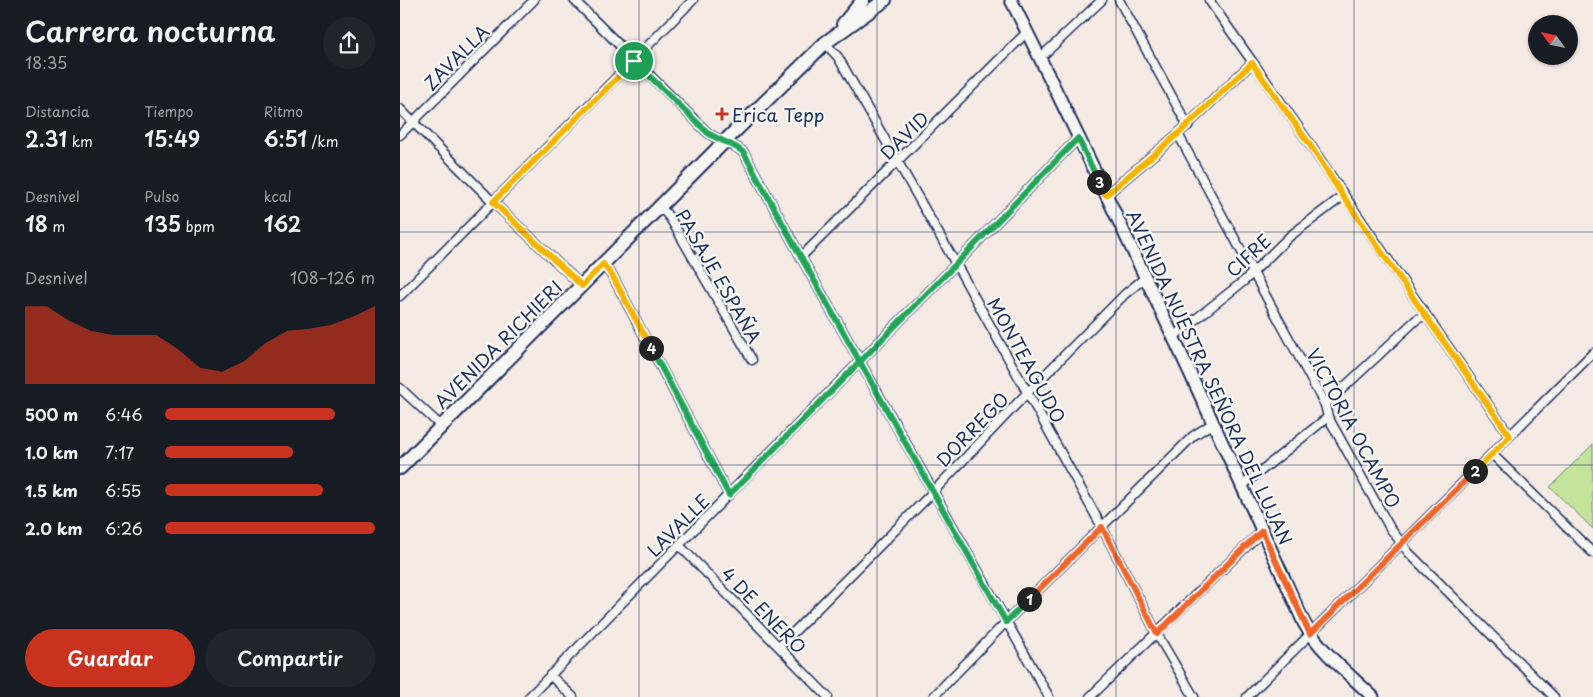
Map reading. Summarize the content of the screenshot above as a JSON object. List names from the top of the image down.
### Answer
{
  "streets": {
    "main road": ["AVENIDA RICHIERI"],
    "street": [
      "ZAVALLA",
      "DAVID",
      "CIFRE",
      "PASAJE ESPAÑA",
      "MONTEAGUDO",
      "AVENIDA NUESTRA SEÑORA DEL LUJAN",
      "VICTORIA OCAMPO",
      "DORREGO",
      "LAVALLE",
      "4 DE ENERO"
    ]
  },
  "crossings": [
    ["DAVID", "MONTEAGUDO"],
    ["DAVID", "AVENIDA NUESTRA SEÑORA DEL LUJAN"],
    ["CIFRE", "AVENIDA NUESTRA SEÑORA DEL LUJAN"],
    ["CIFRE", "VICTORIA OCAMPO"],
    ["PASAJE ESPAÑA", "AVENIDA RICHIERI"],
    ["AVENIDA RICHIERI", "MONTEAGUDO"],
    ["MONTEAGUDO", "DORREGO"],
    ["MONTEAGUDO", "LAVALLE"],
    ["AVENIDA NUESTRA SEÑORA DEL LUJAN", "DORREGO"],
    ["AVENIDA NUESTRA SEÑORA DEL LUJAN", "LAVALLE"],
    ["DORREGO", "4 DE ENERO"],
    ["LAVALLE", "4 DE ENERO"]
  ],
  "places": {
    "health": ["Erica Tepp"]
  },
  "north": "top left",
  "page": {
    "heading": ["Carrera nocturna", "18:35"],
    "stats": [
      ["Distancia", "2.31 km"],
      ["Tiempo", "15:49"],
      ["Ritmo", "6:51 /km"],
      ["Desnivel", "18 m"],
      ["Pulso", "135 bpm"],
      ["kcal", "162"]
    ],
    "pins": [
      "3",
      "4",
      "2",
      "1"
    ],
    "chart": ["Desnivel", "108–126 m"],
    "list": [
      {
        "name": "500 m",
        "note": "6:46"
      },
      {
        "name": "1.0 km",
        "note": "7:17"
      },
      {
        "name": "1.5 km",
        "note": "6:55"
      },
      {
        "name": "2.0 km",
        "note": "6:26"
      }
    ],
    "buttons": ["Guardar", "Compartir"]
  }
}
